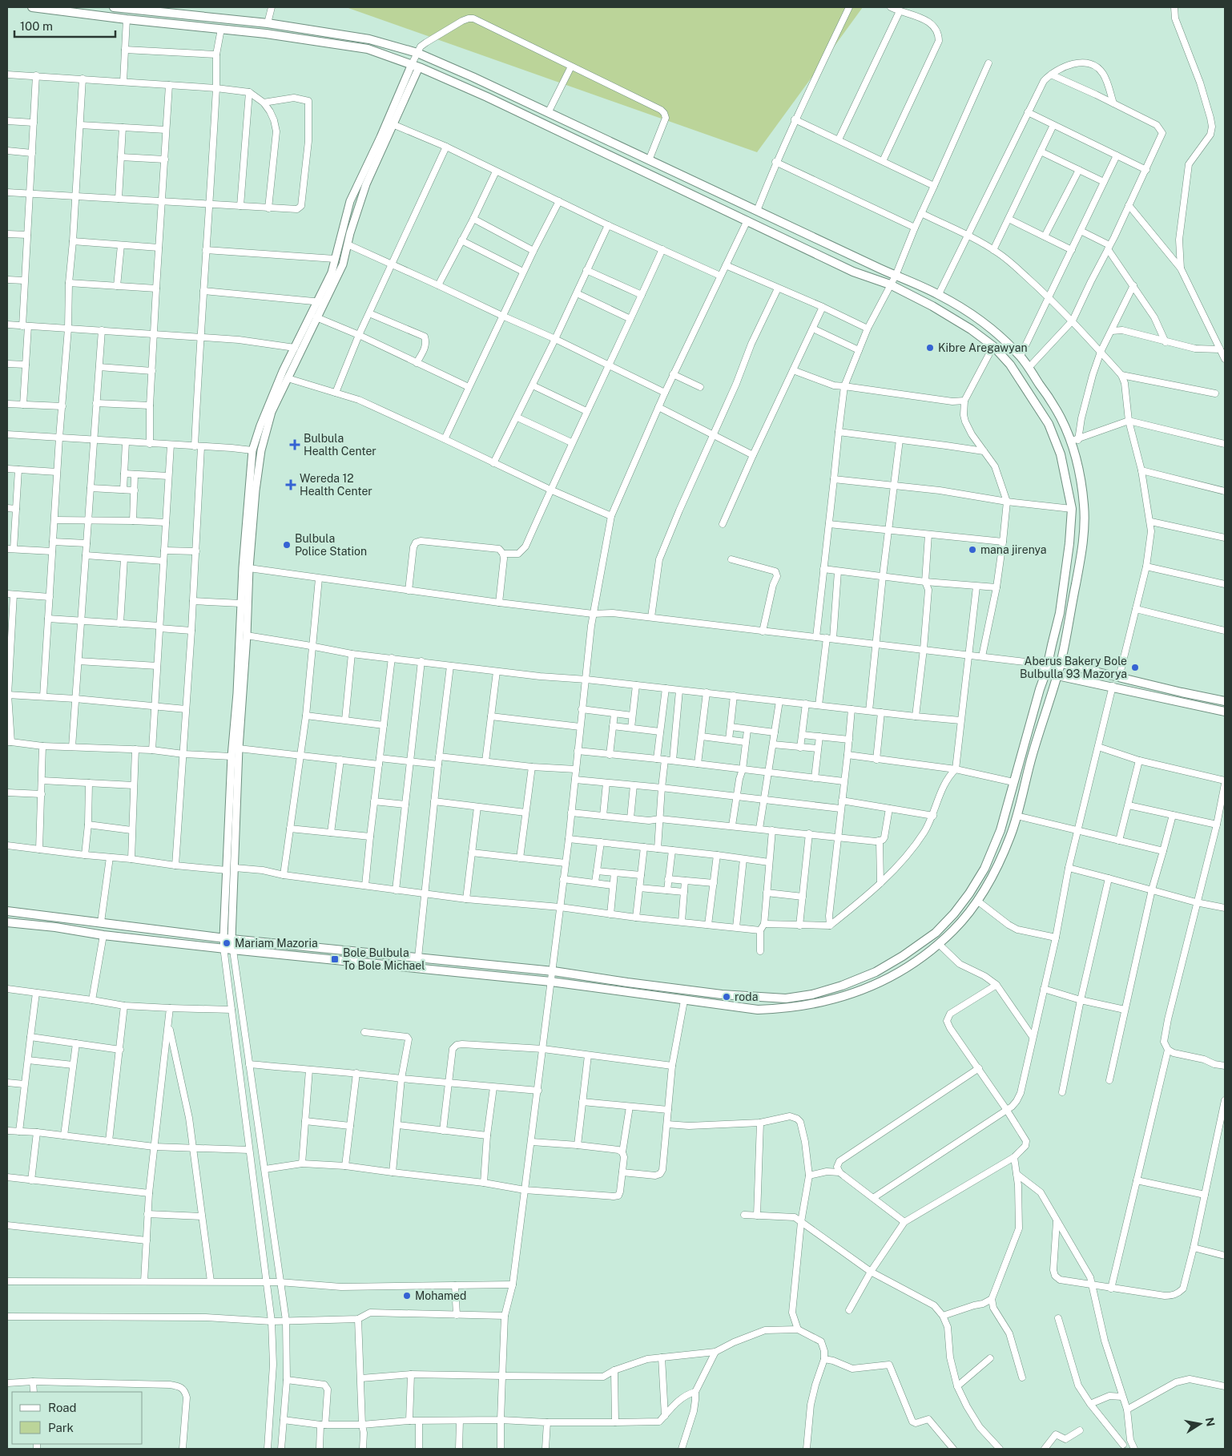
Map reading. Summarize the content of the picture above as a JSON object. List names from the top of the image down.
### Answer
{
  "places": {
    "other": [
      "Kibre Aregawyan",
      "Bulbula Police Station",
      "mana jirenya",
      "Aberus Bakery Bole Bulbulla 93 Mazorya",
      "Mariam Mazoria",
      "roda",
      "Mohamed"
    ],
    "health": ["Bulbula Health Center", "Wereda 12 Health Center"],
    "transit": ["Bole Bulbula To Bole Michael"]
  },
  "legend": ["Road", "Park"],
  "scale_bar": "100 m",
  "north": "right"
}
